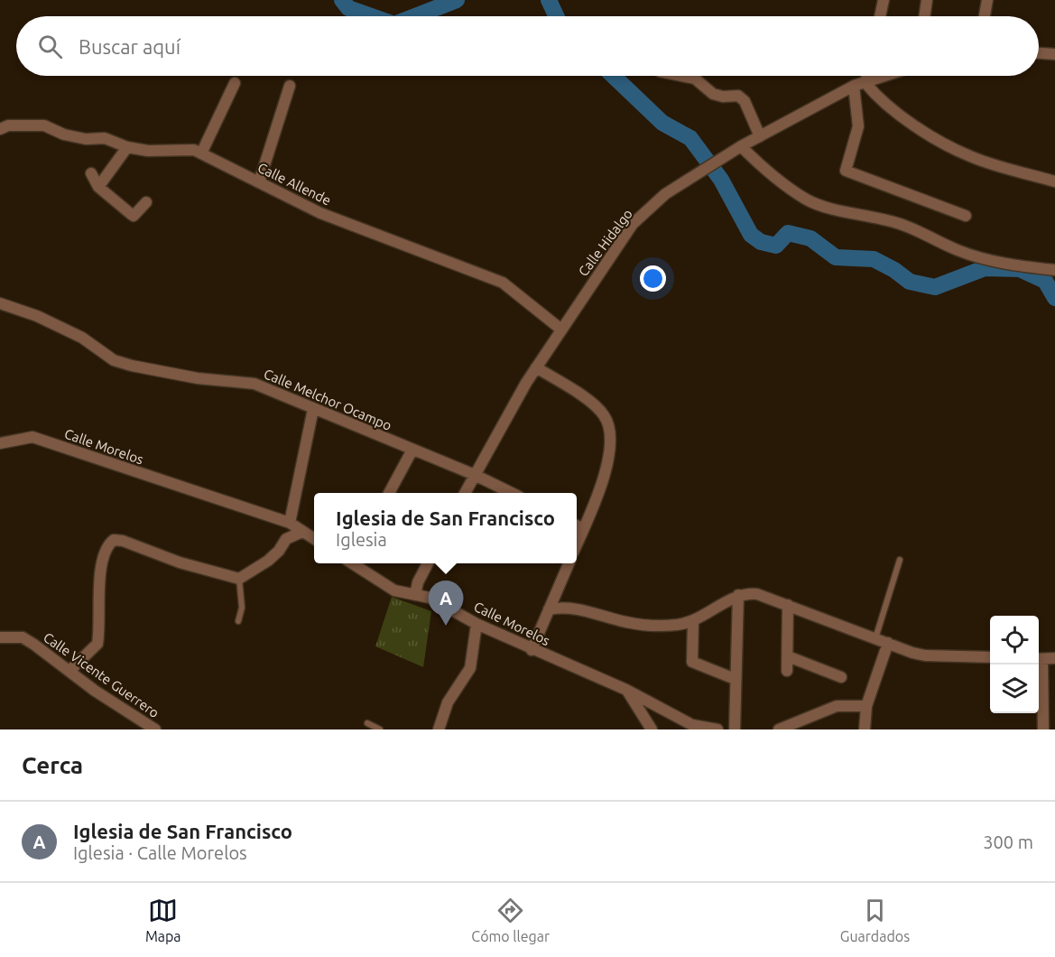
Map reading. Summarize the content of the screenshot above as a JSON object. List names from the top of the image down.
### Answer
{
  "streets": {
    "street": [
      "Calle Allende",
      "Calle Hidalgo",
      "Calle Melchor Ocampo",
      "Calle Morelos",
      "Calle Vicente Guerrero"
    ]
  },
  "crossings": [
    ["Calle Allende", "Calle Hidalgo"],
    ["Calle Hidalgo", "Calle Melchor Ocampo"]
  ],
  "page": {
    "search": "Buscar aquí",
    "popup": ["Iglesia de San Francisco", "Iglesia"],
    "pins": "A",
    "heading": "Cerca",
    "list": [
      {
        "mark": "A",
        "name": "Iglesia de San Francisco",
        "note": "Iglesia · Calle Morelos",
        "value": "300 m"
      }
    ],
    "nav": ["Mapa", "Cómo llegar", "Guardados"]
  }
}
